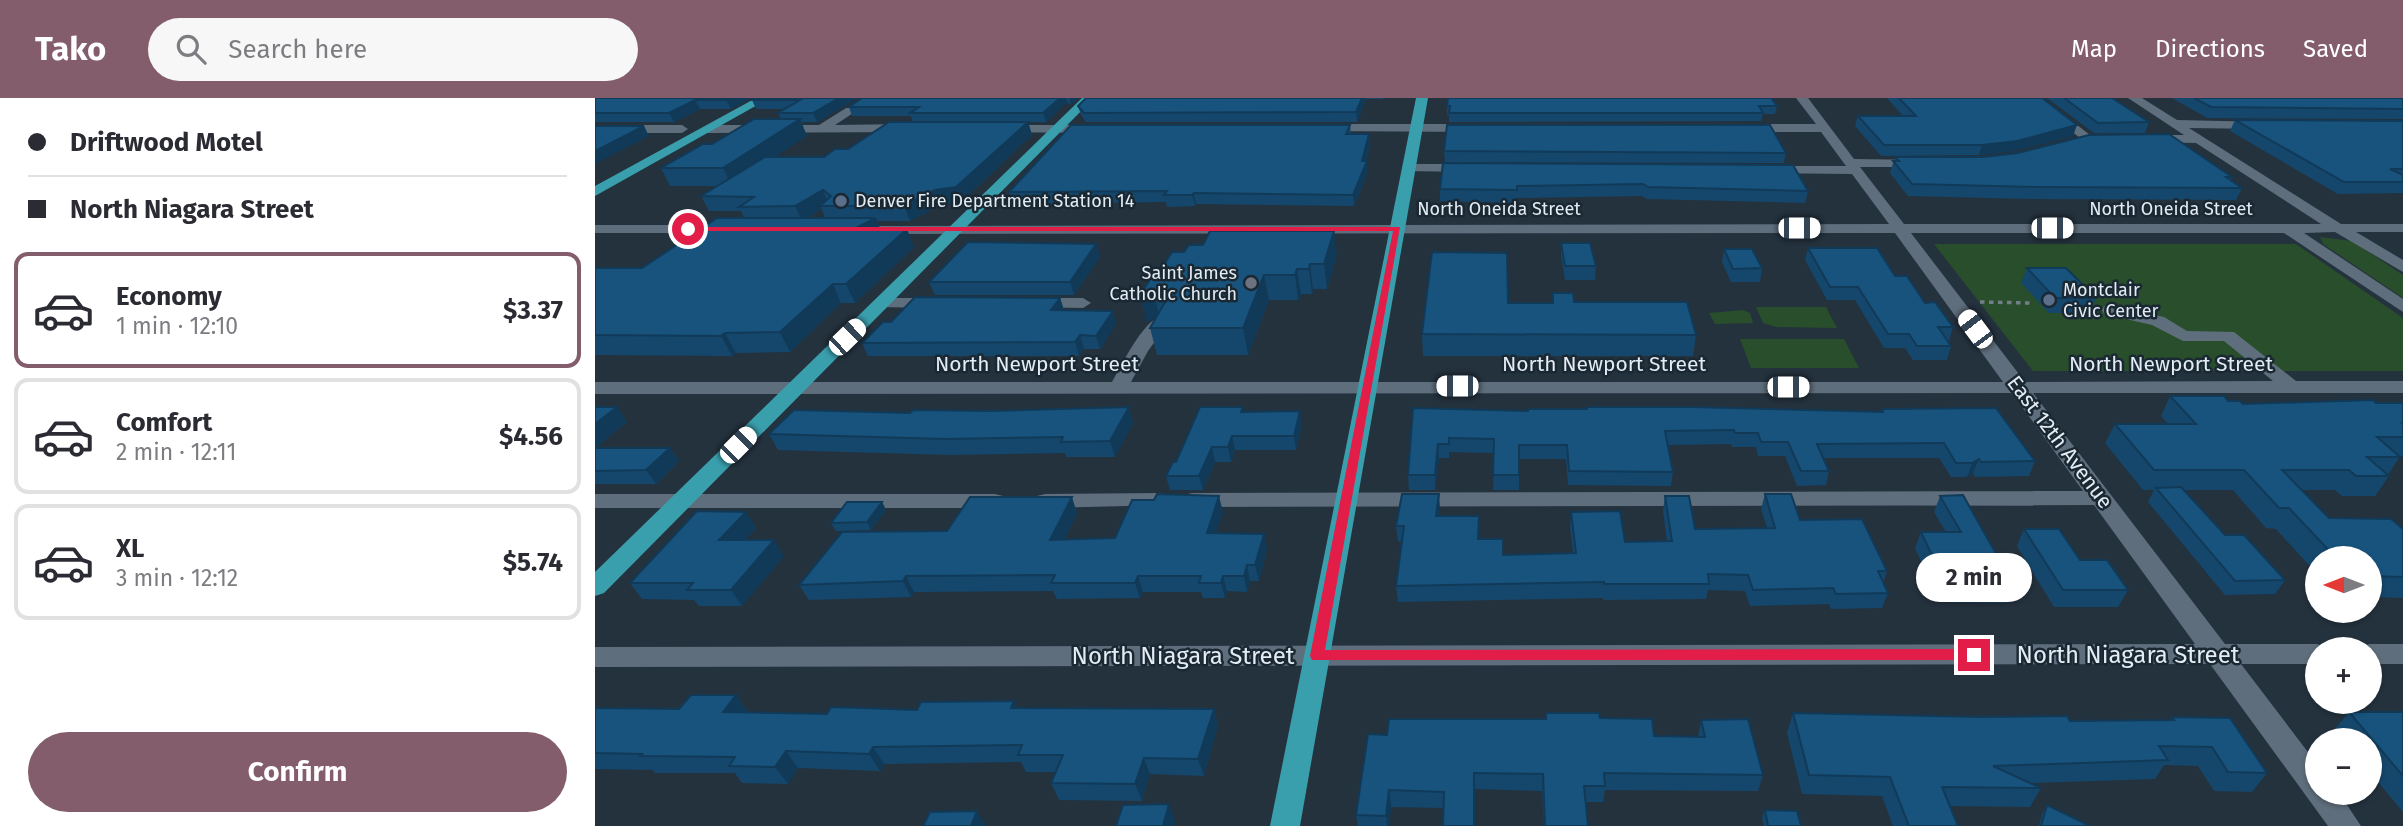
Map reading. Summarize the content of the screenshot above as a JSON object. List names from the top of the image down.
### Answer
{
  "streets": {
    "street": [
      "North Oneida Street",
      "North Newport Street",
      "East 12th Avenue",
      "North Niagara Street"
    ]
  },
  "crossings": [
    ["North Oneida Street", "East 12th Avenue"],
    ["North Newport Street", "East 12th Avenue"],
    ["East 12th Avenue", "North Niagara Street"]
  ],
  "places": ["Denver Fire Department Station 14", "Saint James Catholic Church", "Montclair Civic Center"],
  "north": "left",
  "page": {
    "header": "Tako",
    "search": "Search here",
    "nav": ["Map", "Directions", "Saved"],
    "banner": ["Driftwood Motel", "North Niagara Street"],
    "list": [
      {
        "name": "Economy",
        "note": "1 min · 12:10",
        "value": "$3.37"
      },
      {
        "name": "Comfort",
        "note": "2 min · 12:11",
        "value": "$4.56"
      },
      {
        "name": "XL",
        "note": "3 min · 12:12",
        "value": "$5.74"
      }
    ],
    "map_buttons": ["+", "−"],
    "bubble": "2 min",
    "buttons": "Confirm"
  }
}
